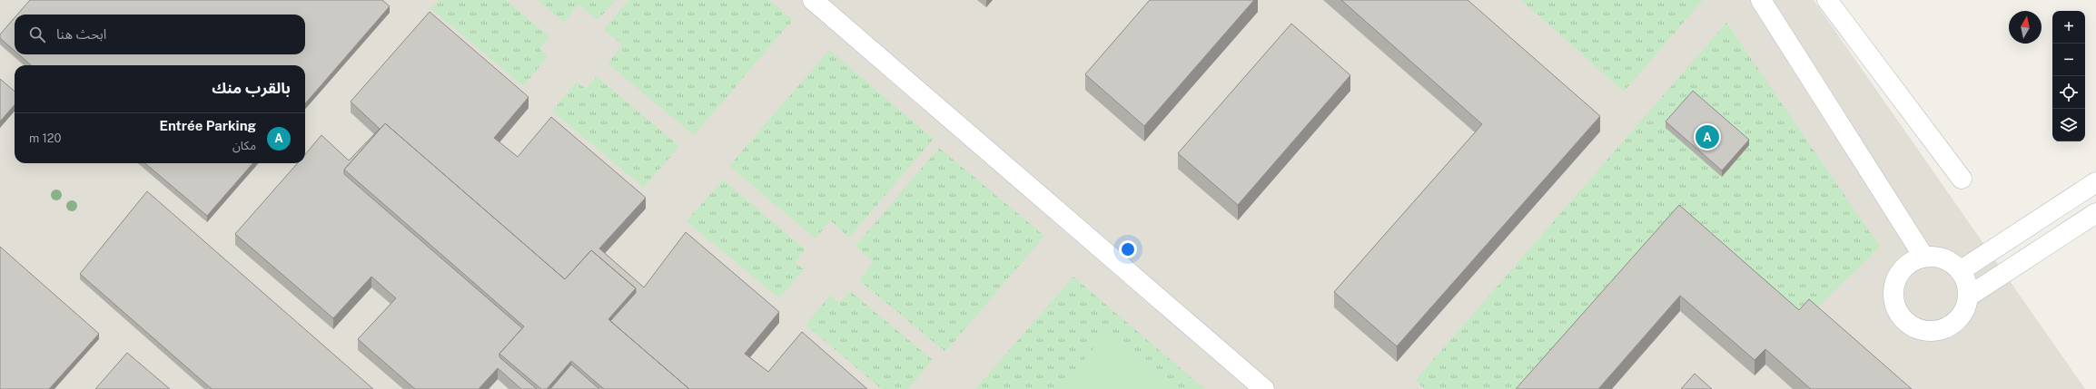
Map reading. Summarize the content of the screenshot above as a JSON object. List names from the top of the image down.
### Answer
{
  "north": "top",
  "page": {
    "map_buttons": ["+", "−"],
    "search": "ابحث هنا",
    "heading": "بالقرب منك",
    "list": [
      {
        "mark": "A",
        "name": "Entrée Parking",
        "note": "مكان",
        "value": "120 m"
      }
    ],
    "pins": "A"
  }
}
